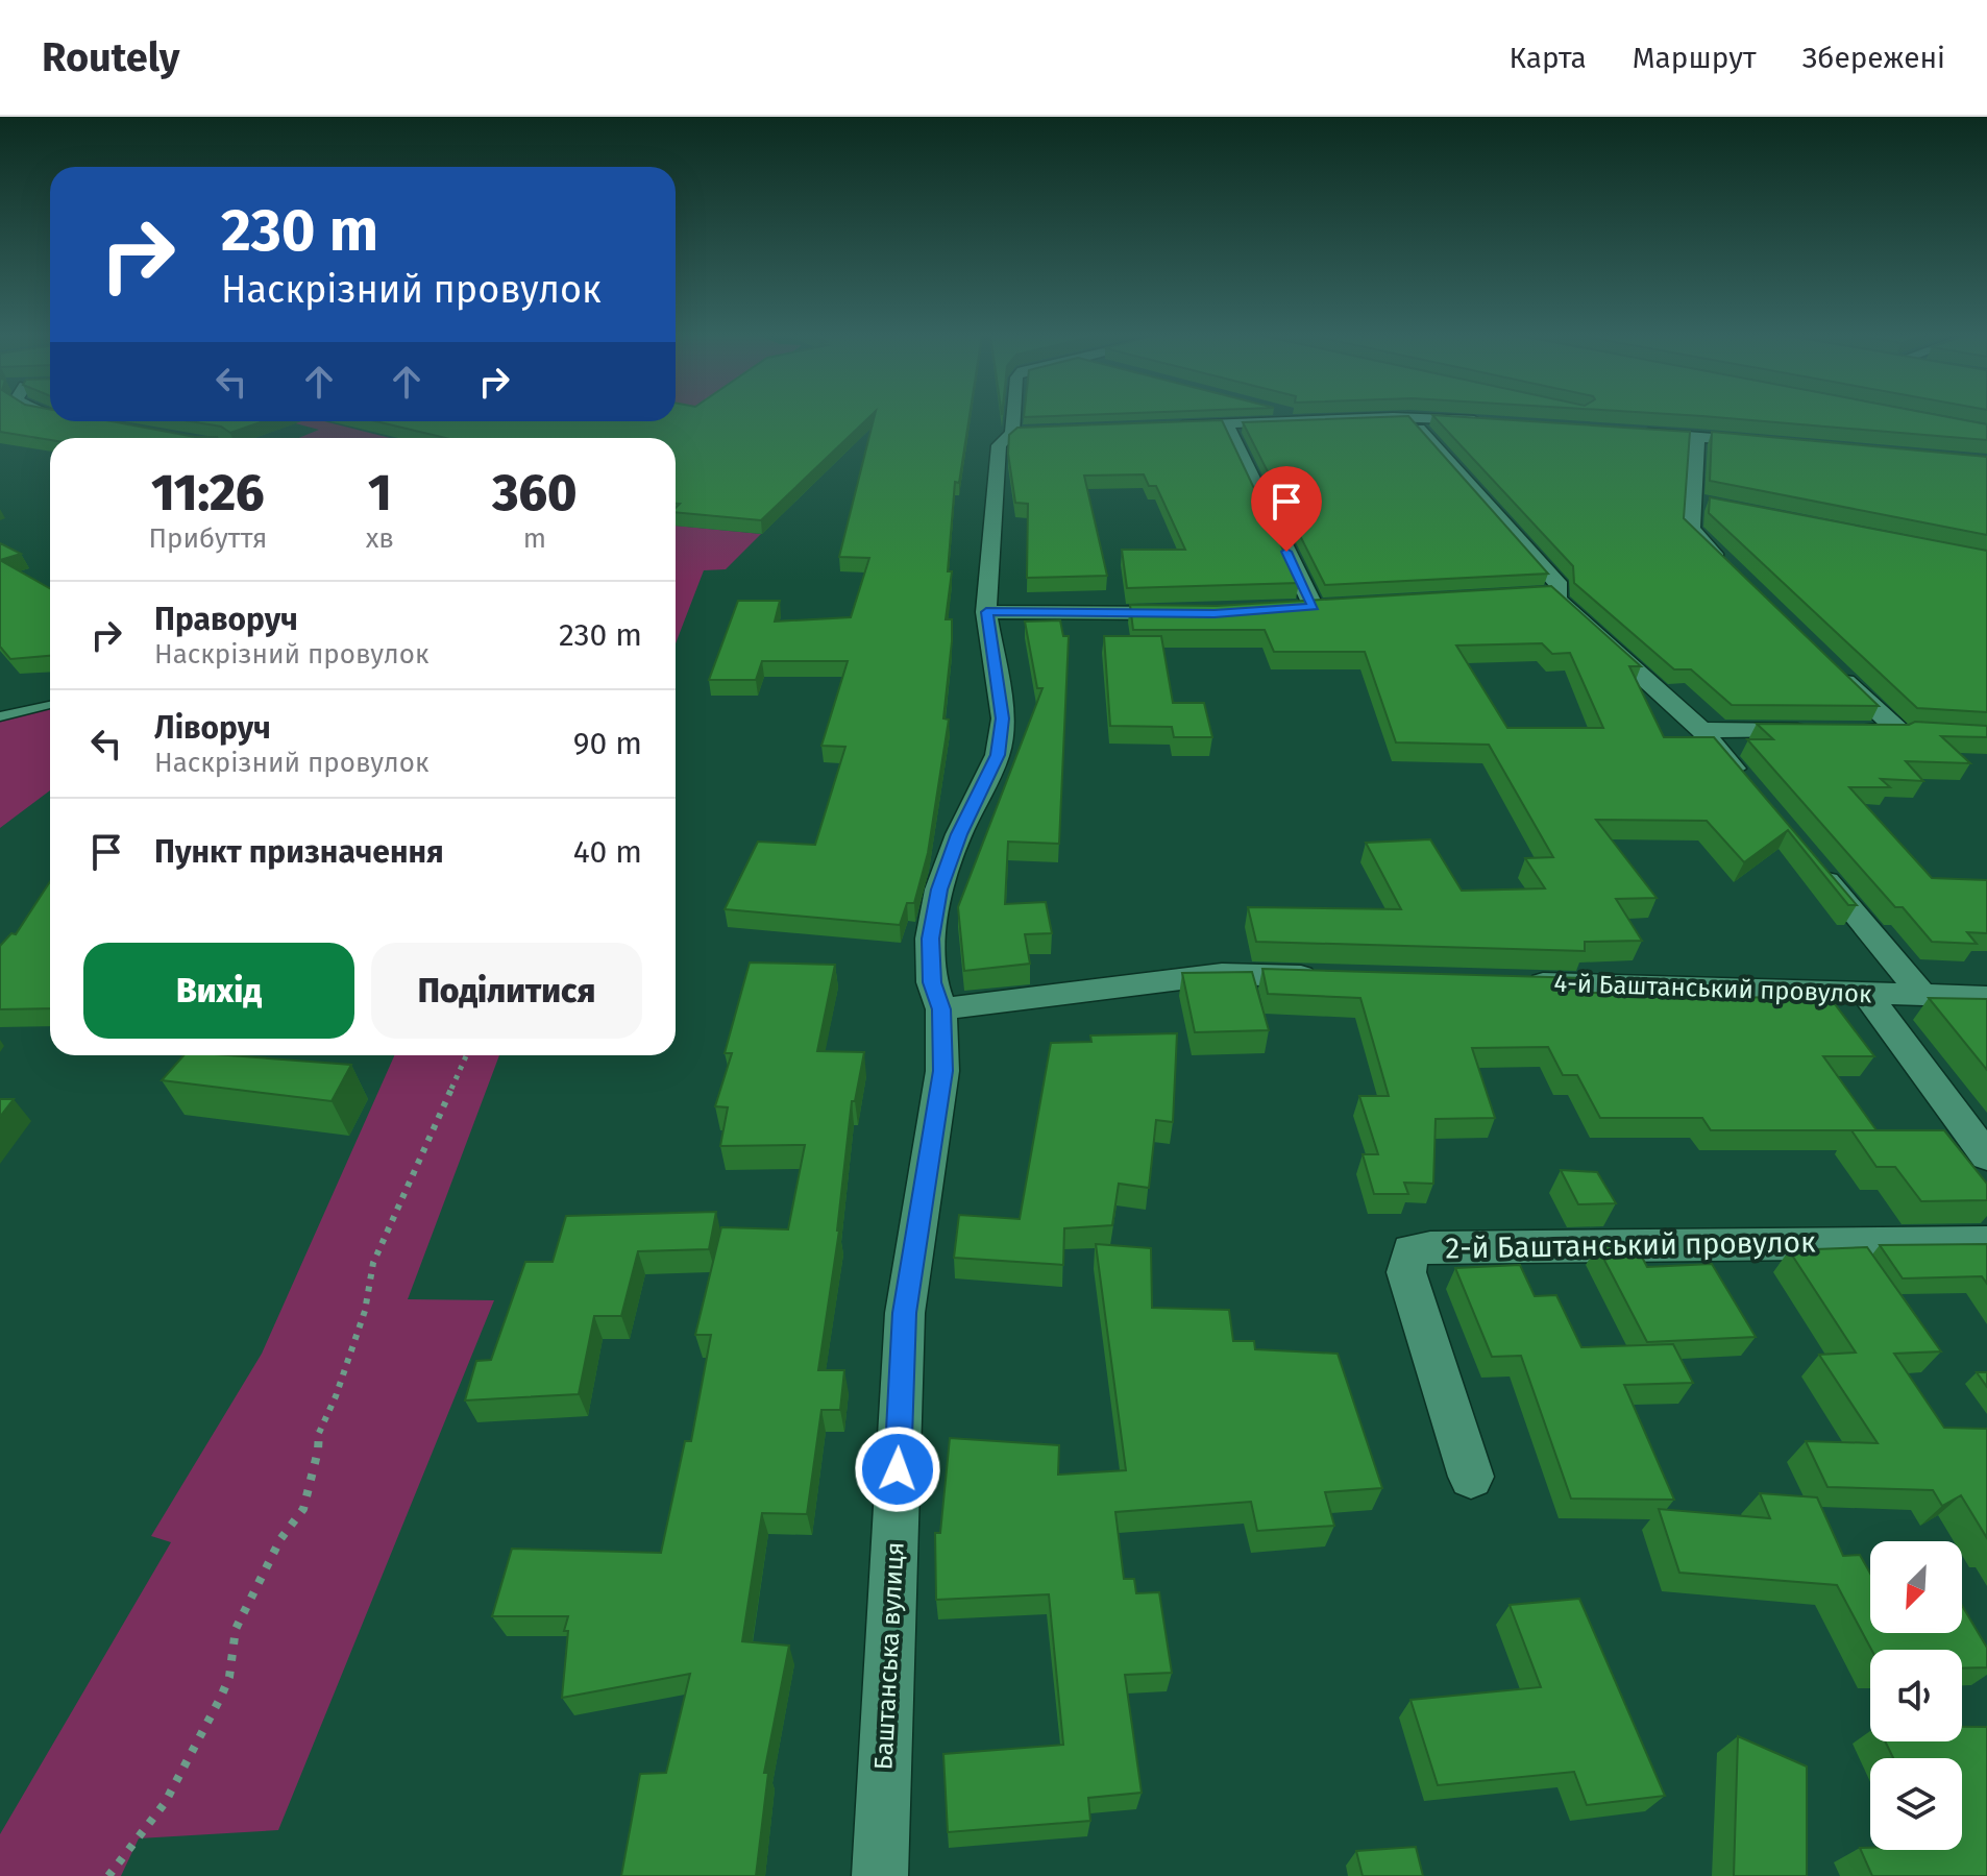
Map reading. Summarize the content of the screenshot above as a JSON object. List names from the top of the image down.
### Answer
{
  "streets": {
    "street": ["4-й Баштанський провулок", "2-й Баштанський провулок", "Баштанська вулиця"]
  },
  "north": "bottom left",
  "page": {
    "header": "Routely",
    "nav": ["Карта", "Маршрут", "Збережені"],
    "turn": ["230 m", "Наскрізний провулок"],
    "eta": [
      "11:26",
      "Прибуття",
      "1",
      "хв",
      "360",
      "m"
    ],
    "list": [
      {
        "name": "Праворуч",
        "note": "Наскрізний провулок",
        "value": "230 m"
      },
      {
        "name": "Ліворуч",
        "note": "Наскрізний провулок",
        "value": "90 m"
      },
      {
        "name": "Пункт призначення",
        "value": "40 m"
      }
    ],
    "buttons": ["Вихід", "Поділитися"]
  }
}
